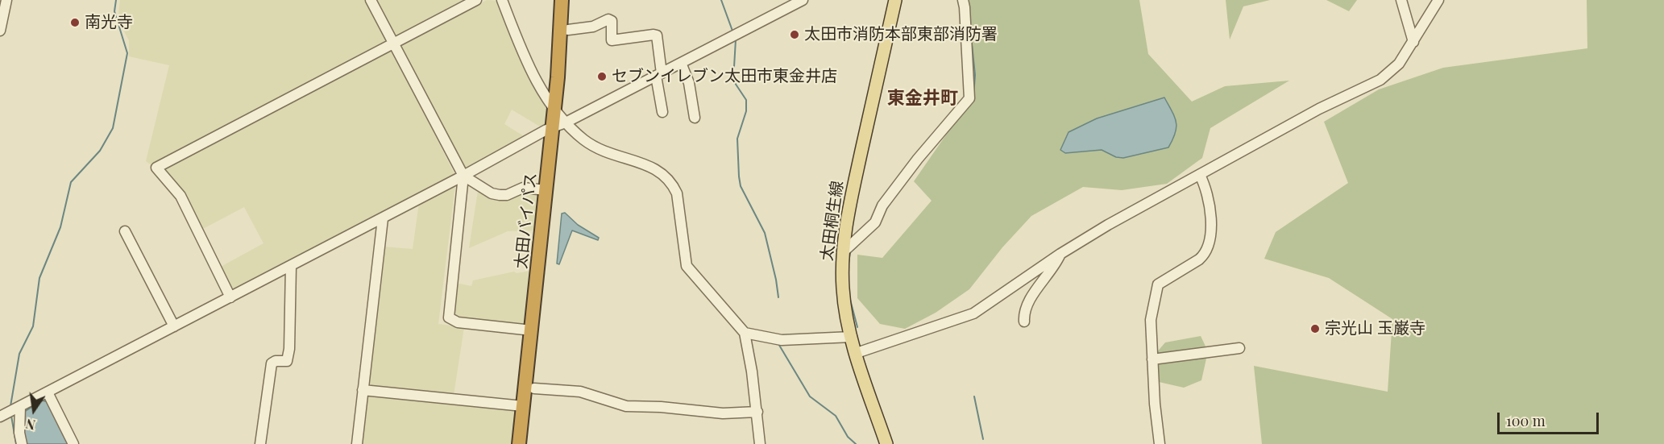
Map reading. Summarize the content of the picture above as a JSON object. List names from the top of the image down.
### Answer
{
  "streets": {
    "highway": ["太田バイパス"],
    "main road": ["太田桐生線"]
  },
  "districts": ["東金井町"],
  "places": [
    "南光寺",
    "太田市消防本部東部消防署",
    "セブンイレブン太田市東金井店",
    "宗光山 玉巌寺"
  ],
  "scale_bar": "100 m",
  "north": "bottom"
}
